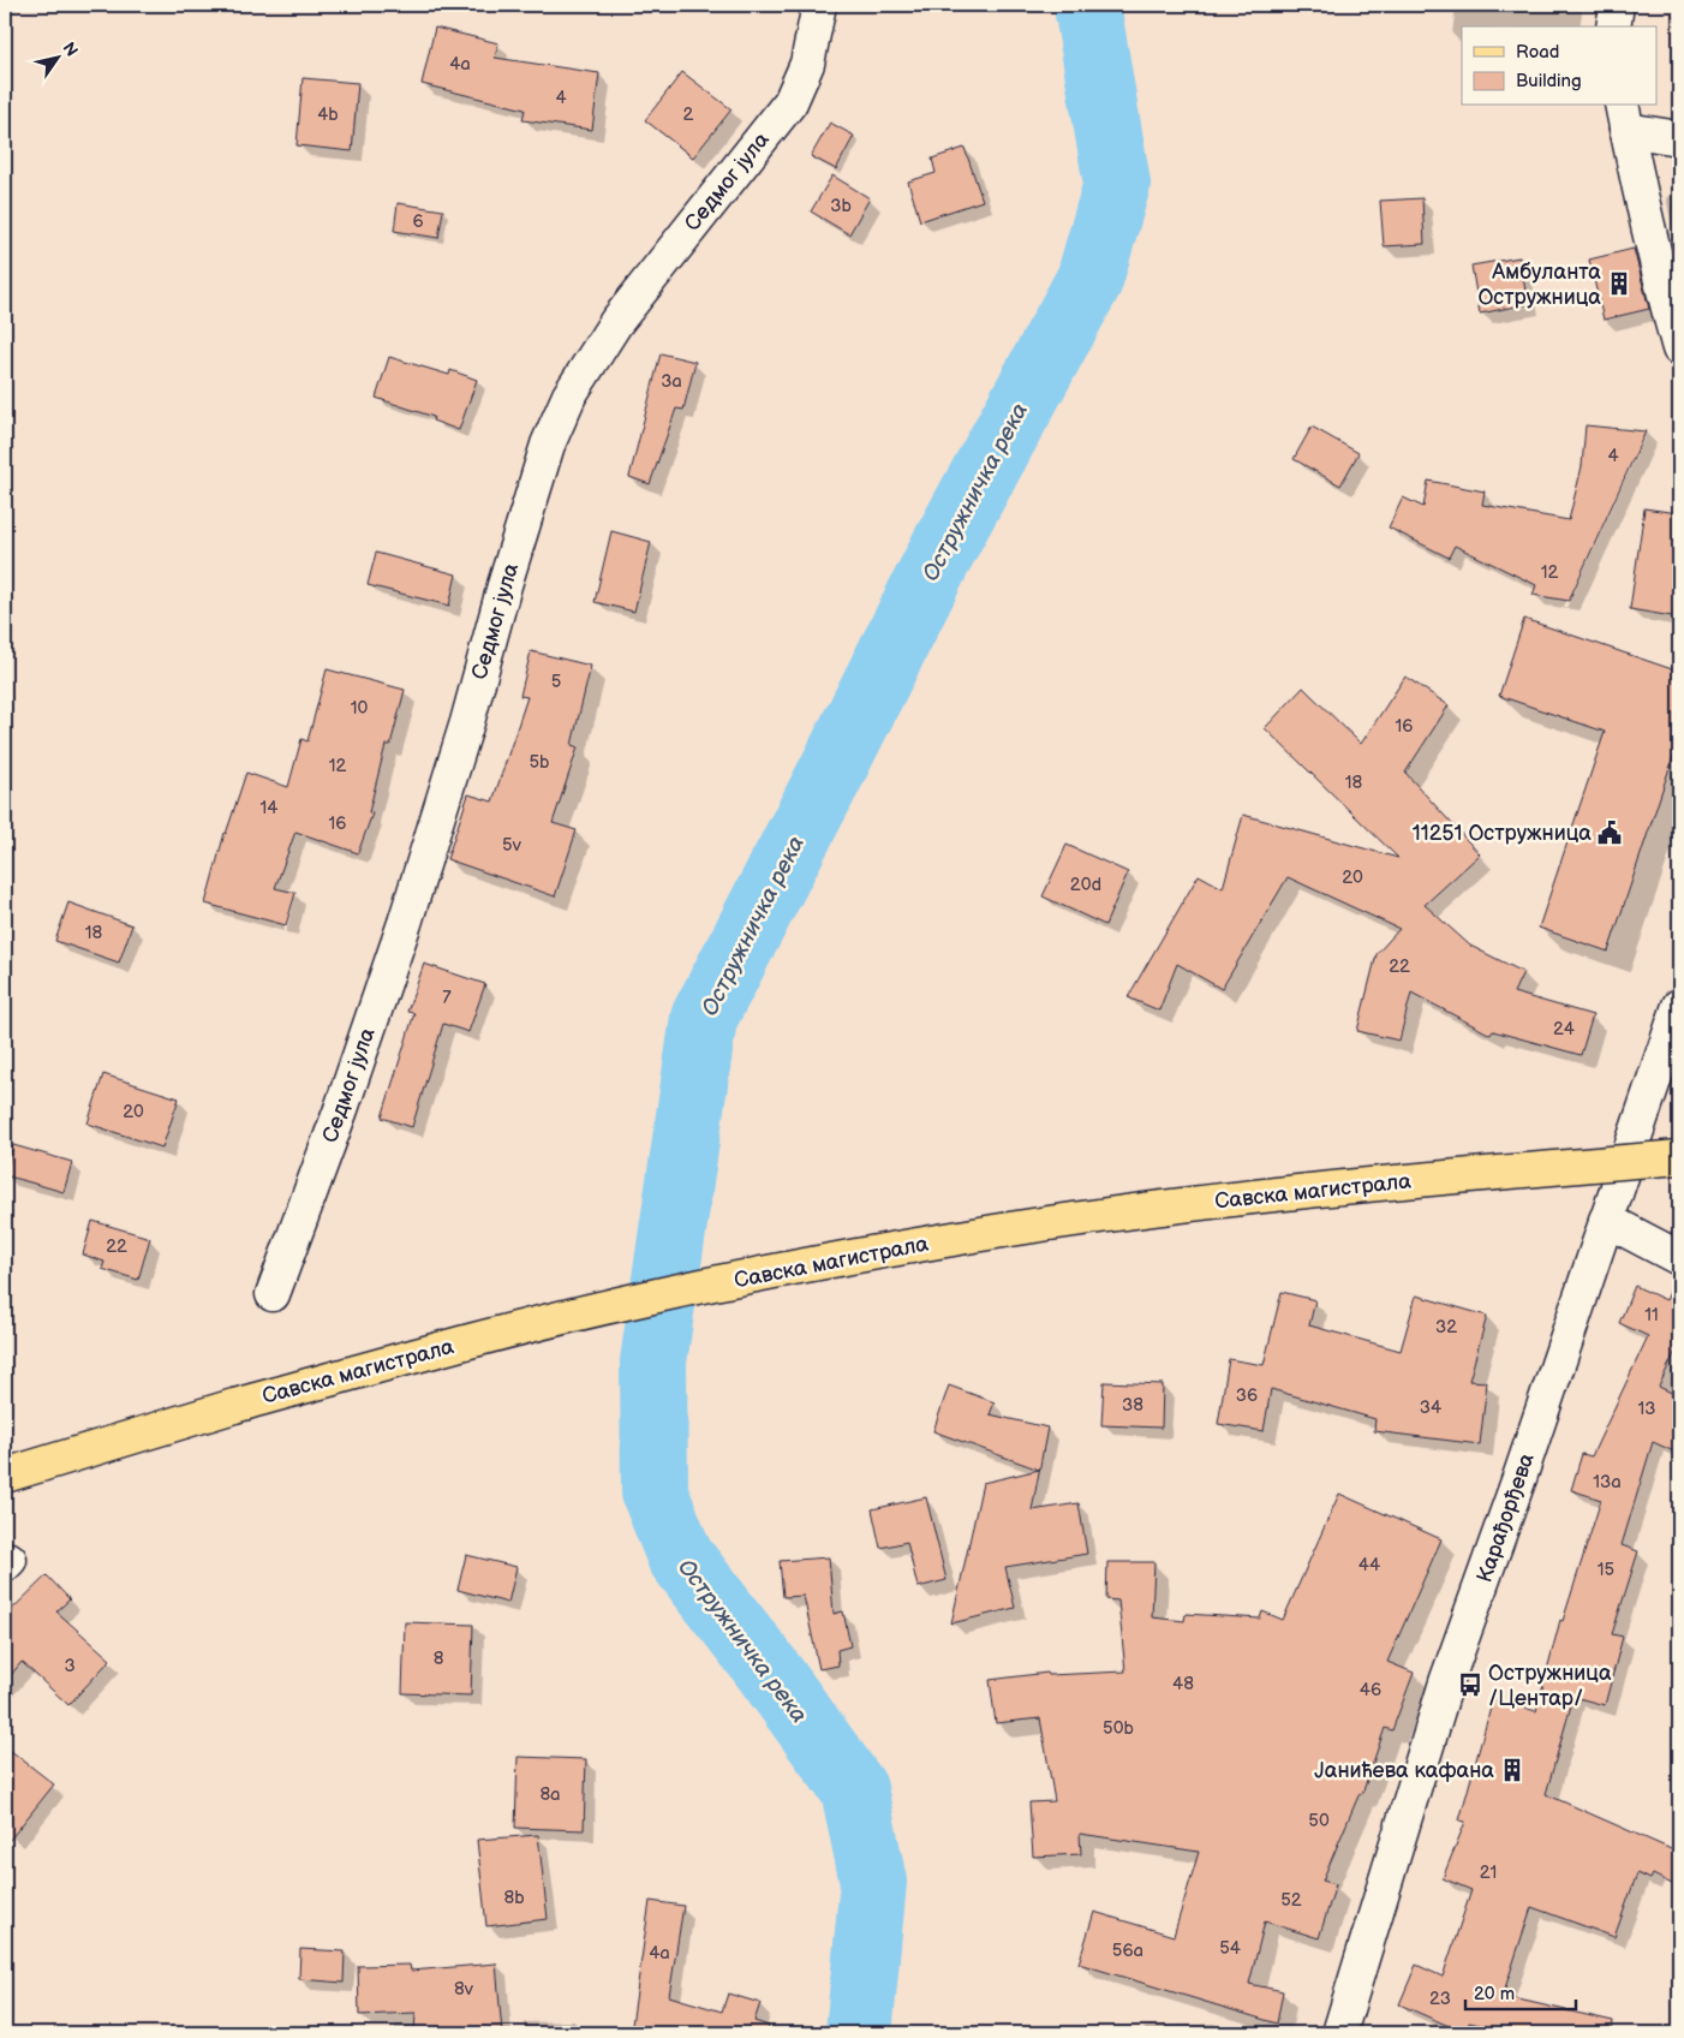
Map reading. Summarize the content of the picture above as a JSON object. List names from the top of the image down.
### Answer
{
  "streets": {
    "main road": ["Савска магистрала"],
    "street": ["Седмог јула", "Карађорђева"]
  },
  "water": ["Остружничка река"],
  "places": {
    "building": ["Амбуланта Остружница", "Јанићева кафана"],
    "public building": ["11251 Остружница"],
    "bus stop": ["Остружница /Центар/"]
  },
  "house_numbers": [
    "4a",
    "4",
    "4b",
    "2",
    "3b",
    "6",
    "3a",
    "4",
    "12",
    "5",
    "10",
    "16",
    "5b",
    "12",
    "18",
    "14",
    "16",
    "5v",
    "20",
    "20d",
    "18",
    "22",
    "7",
    "24",
    "20",
    "22",
    "11",
    "32",
    "36",
    "38",
    "34",
    "13",
    "13a",
    "44",
    "15",
    "8",
    "3",
    "48",
    "46",
    "50b",
    "8a",
    "50",
    "21",
    "8b",
    "52",
    "54",
    "56a",
    "4a",
    "8v",
    "23"
  ],
  "legend": ["Road", "Building"],
  "scale_bar": "20 m",
  "north": "top right"
}
